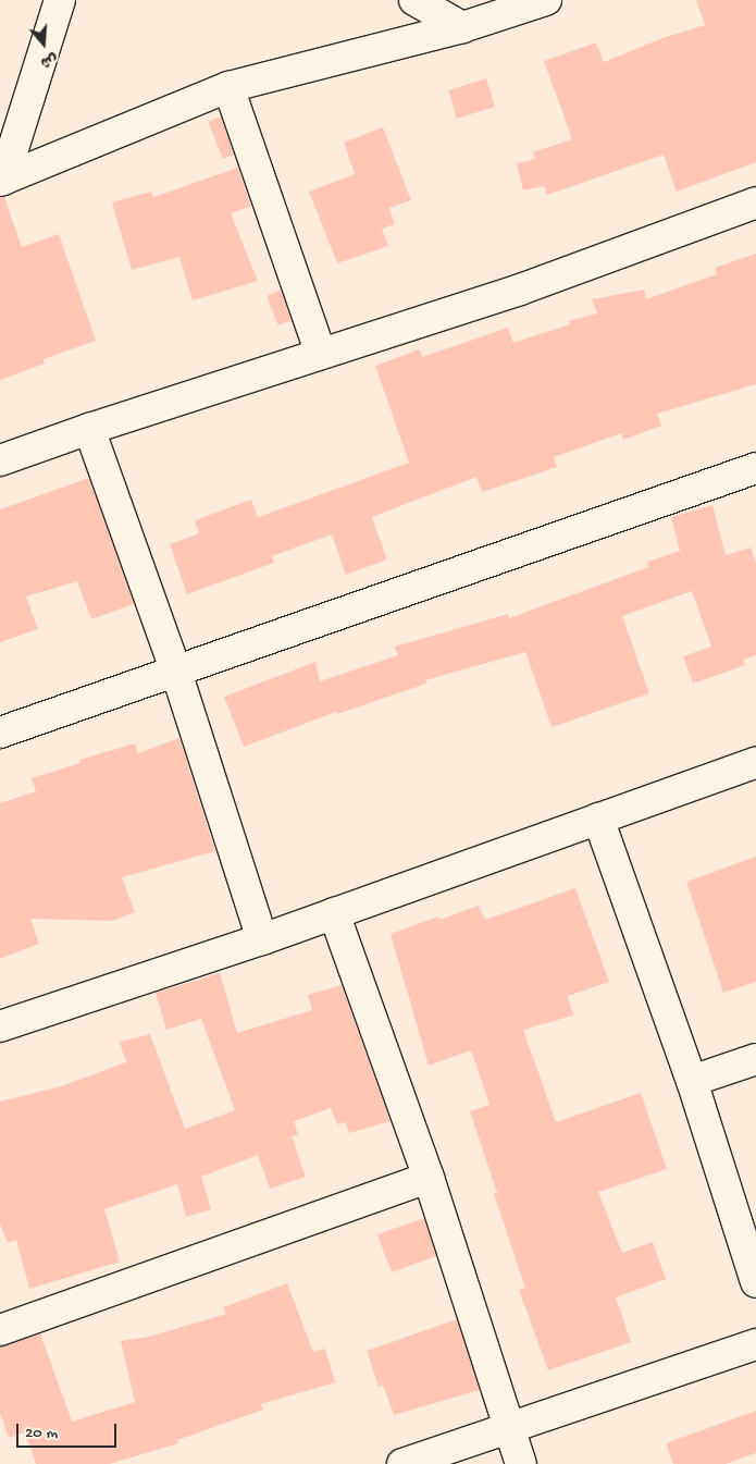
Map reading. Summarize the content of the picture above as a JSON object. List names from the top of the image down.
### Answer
{
  "scale_bar": "20 m",
  "north": "bottom"
}
